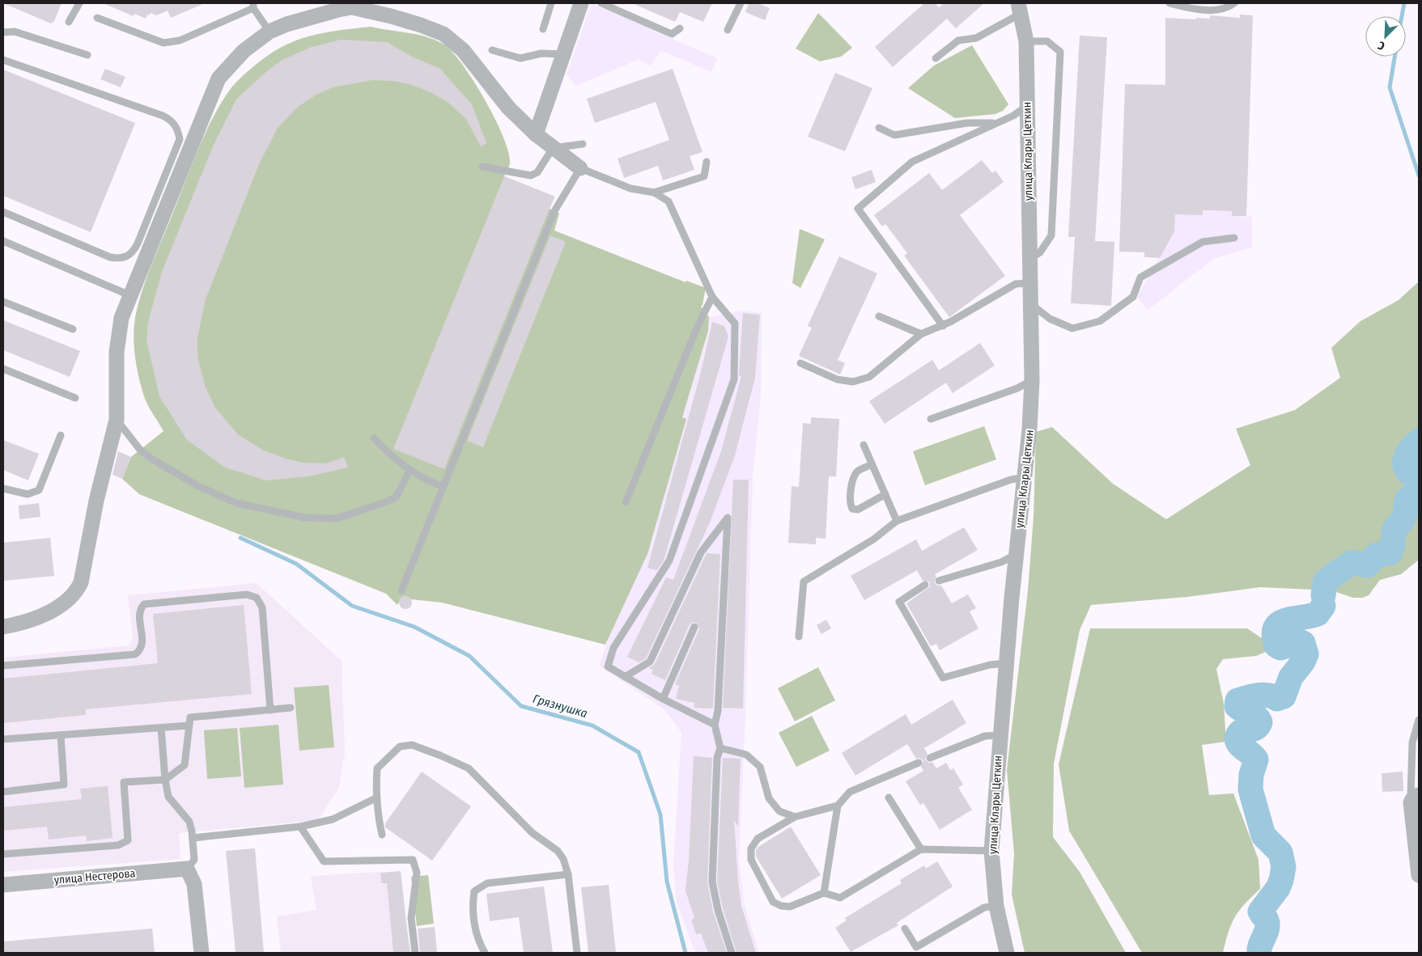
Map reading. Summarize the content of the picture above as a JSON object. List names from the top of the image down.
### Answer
{
  "streets": {
    "street": ["улица Клары Цеткин", "улица Нестерова"]
  },
  "water": ["Грязнушка"],
  "north": "bottom left"
}
